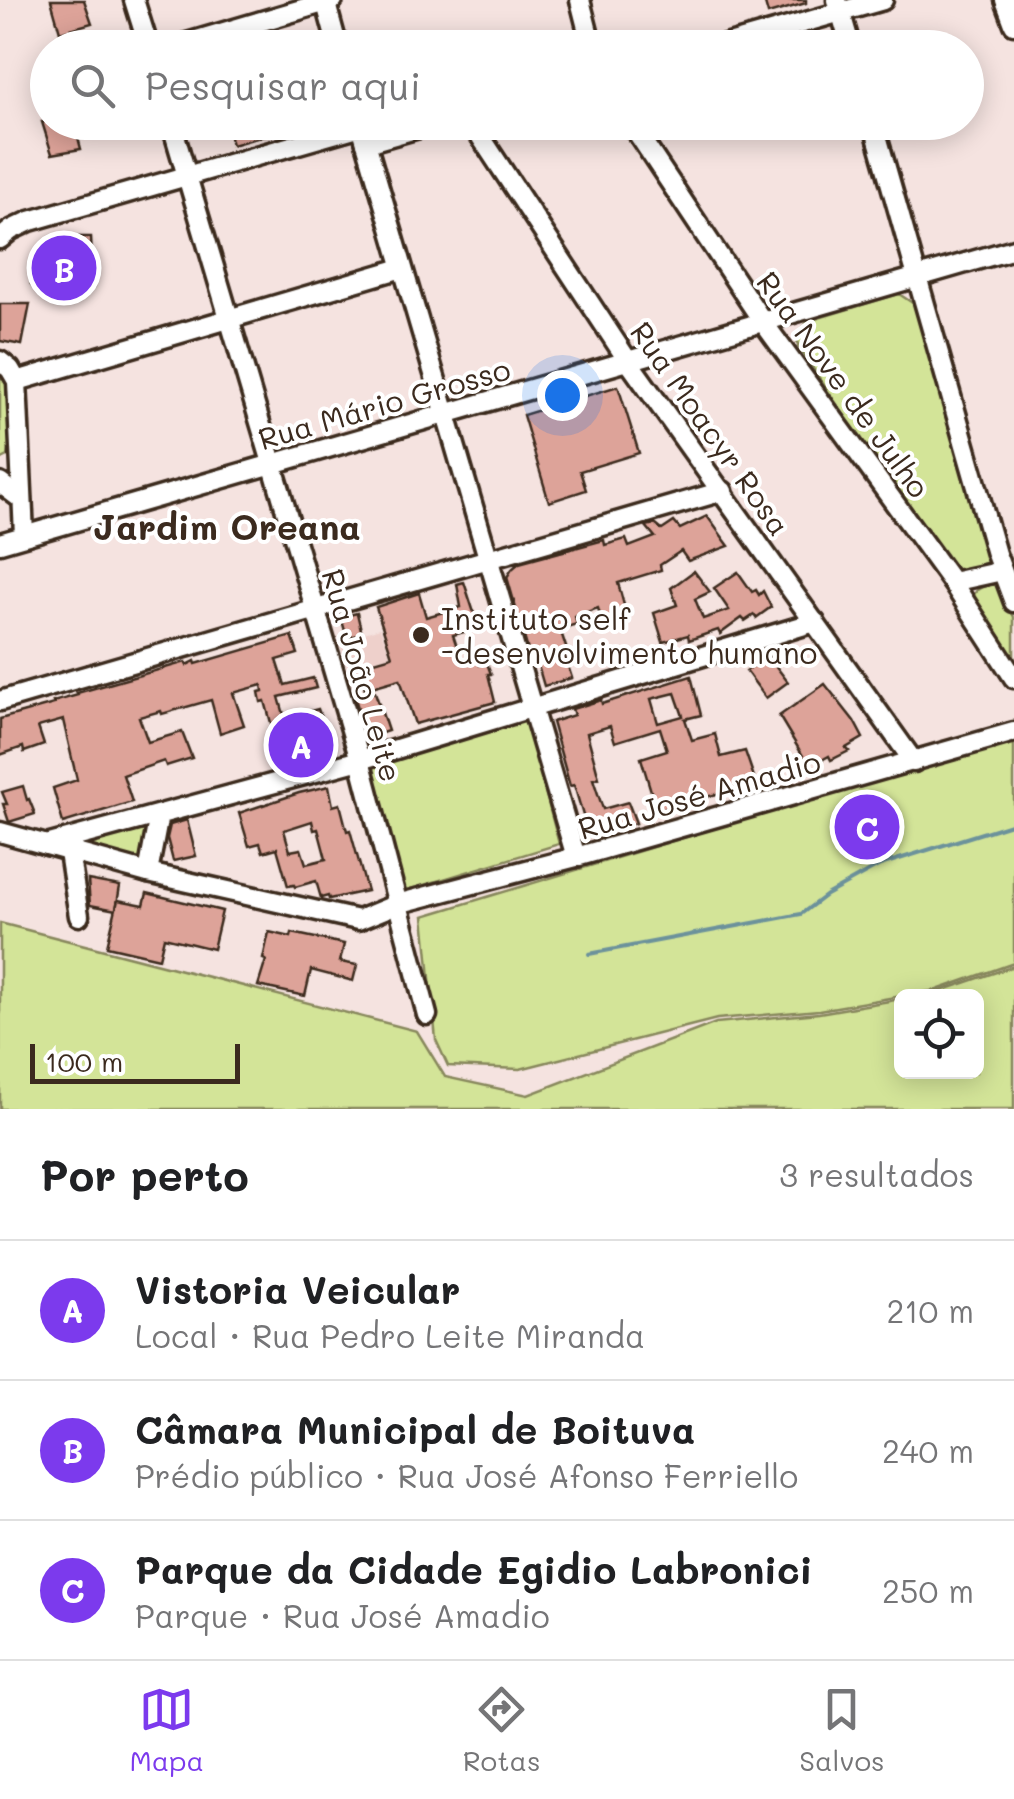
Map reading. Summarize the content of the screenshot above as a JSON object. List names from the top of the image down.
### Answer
{
  "streets": {
    "street": [
      "Rua Nove de Julho",
      "Rua Mário Grosso",
      "Rua Moacyr Rosa",
      "Rua João Leite",
      "Rua José Amadio"
    ]
  },
  "crossings": [
    ["Rua Nove de Julho", "Rua Mário Grosso"],
    ["Rua Mário Grosso", "Rua Moacyr Rosa"],
    ["Rua Mário Grosso", "Rua João Leite"],
    ["Rua Moacyr Rosa", "Rua José Amadio"],
    ["Rua João Leite", "Rua José Amadio"]
  ],
  "districts": ["Jardim Oreana"],
  "places": ["Instituto self -desenvolvimento humano"],
  "scale_bar": "100 m",
  "page": {
    "search": "Pesquisar aqui",
    "pins": ["B", "A", "C"],
    "scale": "100 m",
    "heading": ["Por perto", "3 resultados"],
    "list": [
      {
        "mark": "A",
        "name": "Vistoria Veicular",
        "note": "Local · Rua Pedro Leite Miranda",
        "value": "210 m"
      },
      {
        "mark": "B",
        "name": "Câmara Municipal de Boituva",
        "note": "Prédio público · Rua José Afonso Ferriello",
        "value": "240 m"
      },
      {
        "mark": "C",
        "name": "Parque da Cidade Egidio Labronici",
        "note": "Parque · Rua José Amadio",
        "value": "250 m"
      }
    ],
    "nav": ["Mapa", "Rotas", "Salvos"]
  }
}
